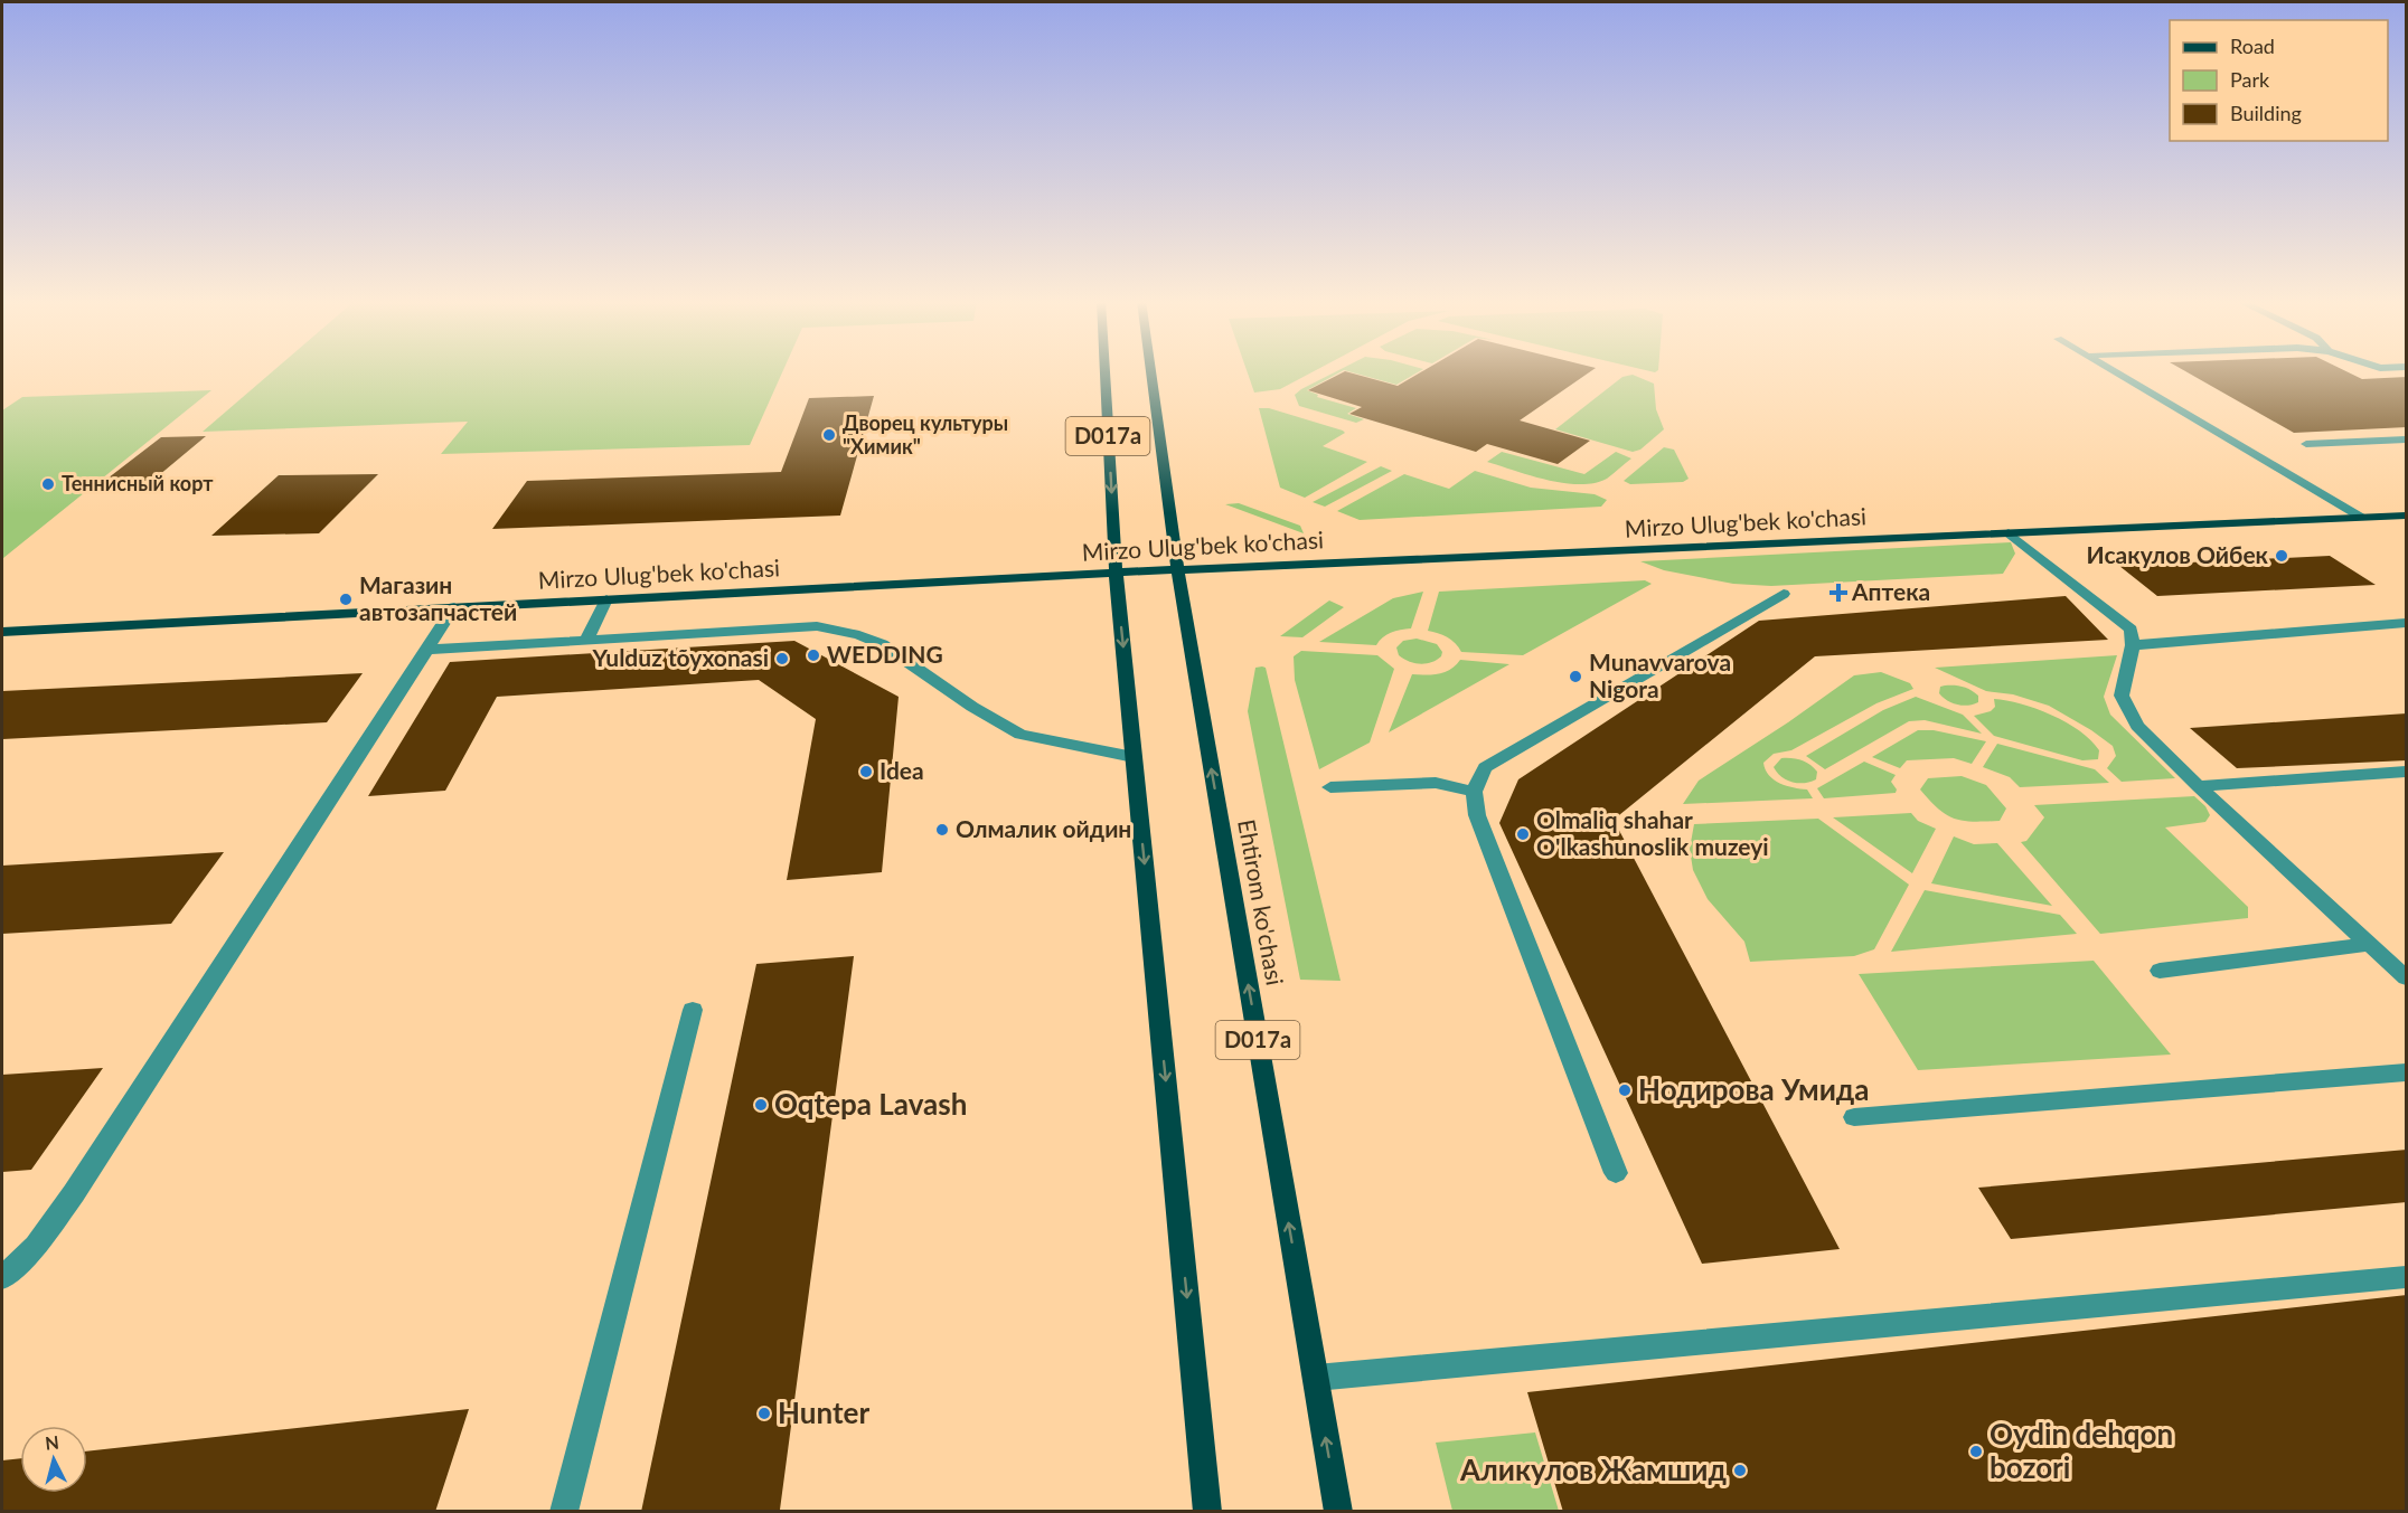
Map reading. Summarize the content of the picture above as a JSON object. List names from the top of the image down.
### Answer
{
  "streets": {
    "main road": ["D017a", "Mirzo Ulug'bek ko'chasi", "Ehtirom ko'chasi"]
  },
  "crossings": [
    ["D017a", "Mirzo Ulug'bek ko'chasi"],
    ["Mirzo Ulug'bek ko'chasi", "Ehtirom ko'chasi"]
  ],
  "places": {
    "other": [
      "Дворец культуры \"Химик\"",
      "Теннисный корт",
      "Исакулов Ойбек",
      "Магазин автозапчастей",
      "WEDDING",
      "Yulduz tõyxonasi",
      "Munavvarova Nigora",
      "Idea",
      "Олмалик ойдин",
      "Olmaliq shahar O'lkashunoslik muzeyi",
      "Нодирова Умида",
      "Oqtepa Lavash",
      "Hunter",
      "Oydin dehqon bozori",
      "Аликулов Жамшид"
    ],
    "health": ["Аптека"]
  },
  "legend": ["Road", "Park", "Building"],
  "north": "top"
}
